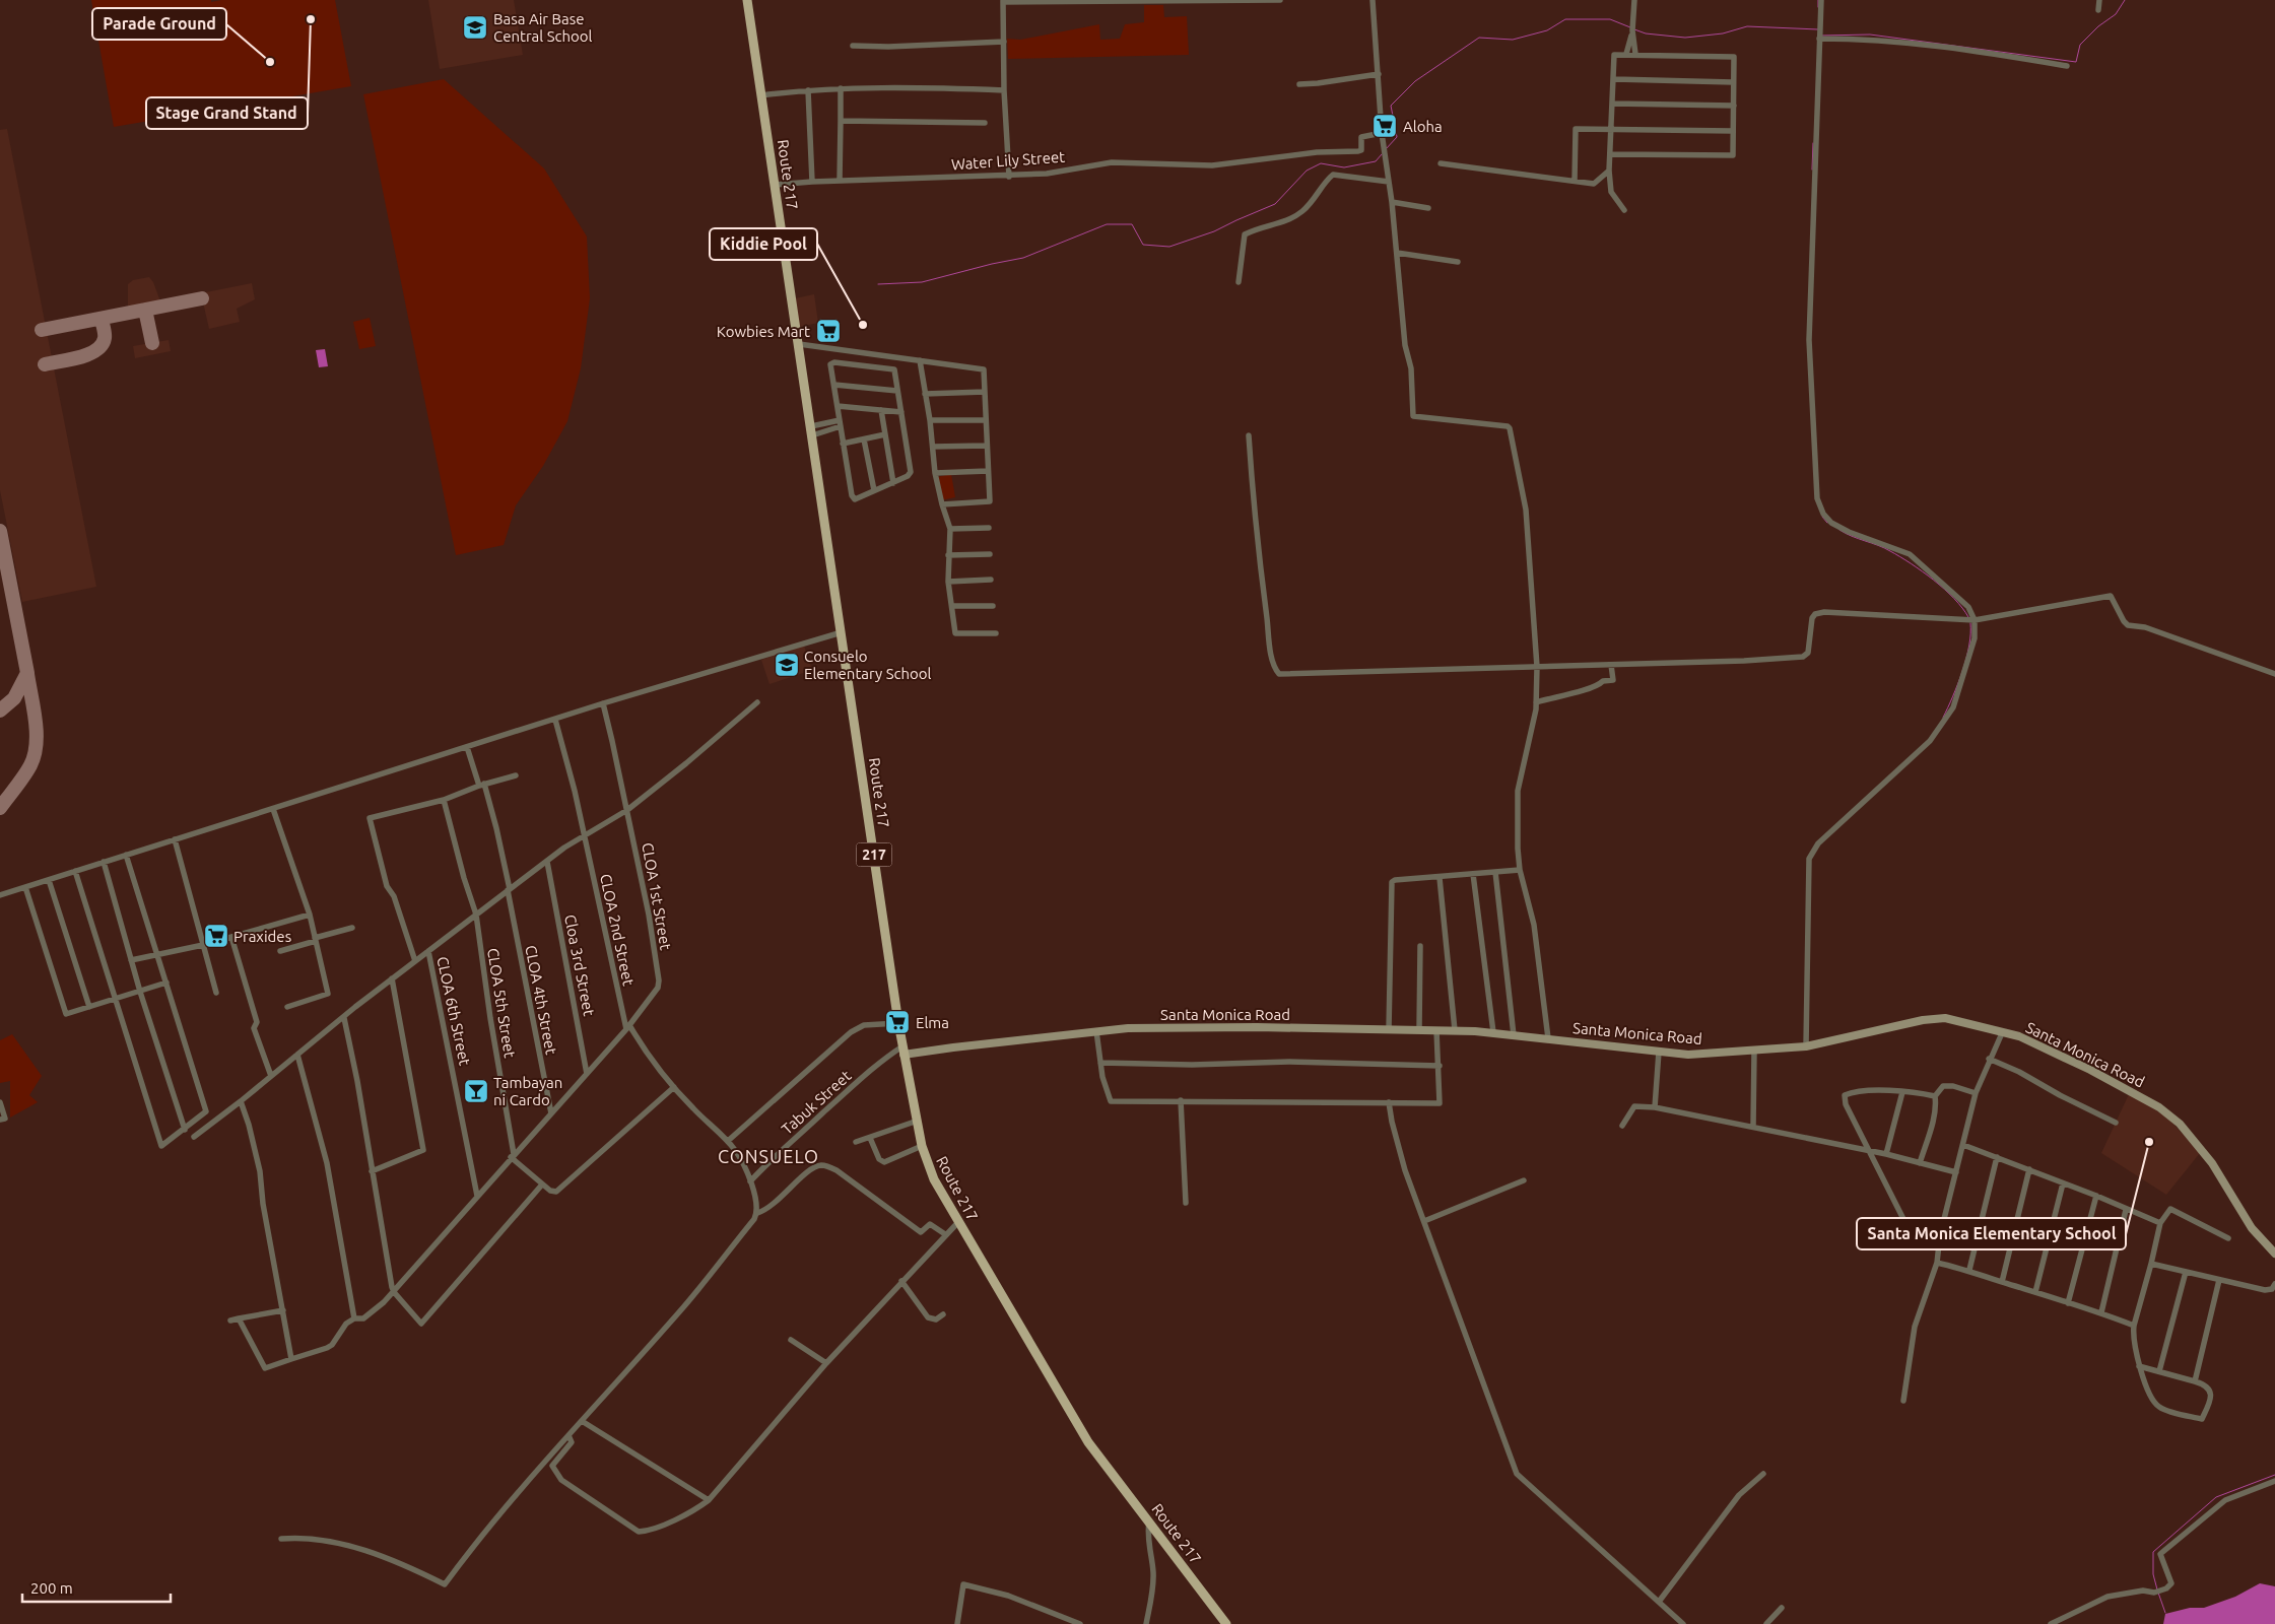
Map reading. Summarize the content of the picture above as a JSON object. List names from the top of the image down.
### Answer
{
  "streets": {
    "main road": ["Route 217", "217"],
    "street": [
      "Water Lily Street",
      "CLOA 1st Street",
      "CLOA 2nd Street",
      "Cloa 3rd Street",
      "CLOA 4th Street",
      "CLOA 5th Street",
      "CLOA 6th Street",
      "Santa Monica Road",
      "Tabuk Street"
    ]
  },
  "crossings": [
    ["Water Lily Street", "Route 217"],
    ["Route 217", "Santa Monica Road"],
    ["Route 217", "Tabuk Street"],
    ["CLOA 1st Street", "CLOA 2nd Street"],
    ["Santa Monica Road", "Tabuk Street"]
  ],
  "districts": ["CONSUELO"],
  "places": {
    "other": [
      "Stage Grand Stand",
      "Parade Ground",
      "Kiddie Pool",
      "Santa Monica Elementary School"
    ],
    "school or university": ["Basa Air Base Central School", "Consuelo Elementary School"],
    "supermarket": [
      "Aloha",
      "Kowbies Mart",
      "Praxides",
      "Elma"
    ],
    "bar": ["Tambayan ni Cardo"]
  },
  "scale_bar": "200 m"
}
